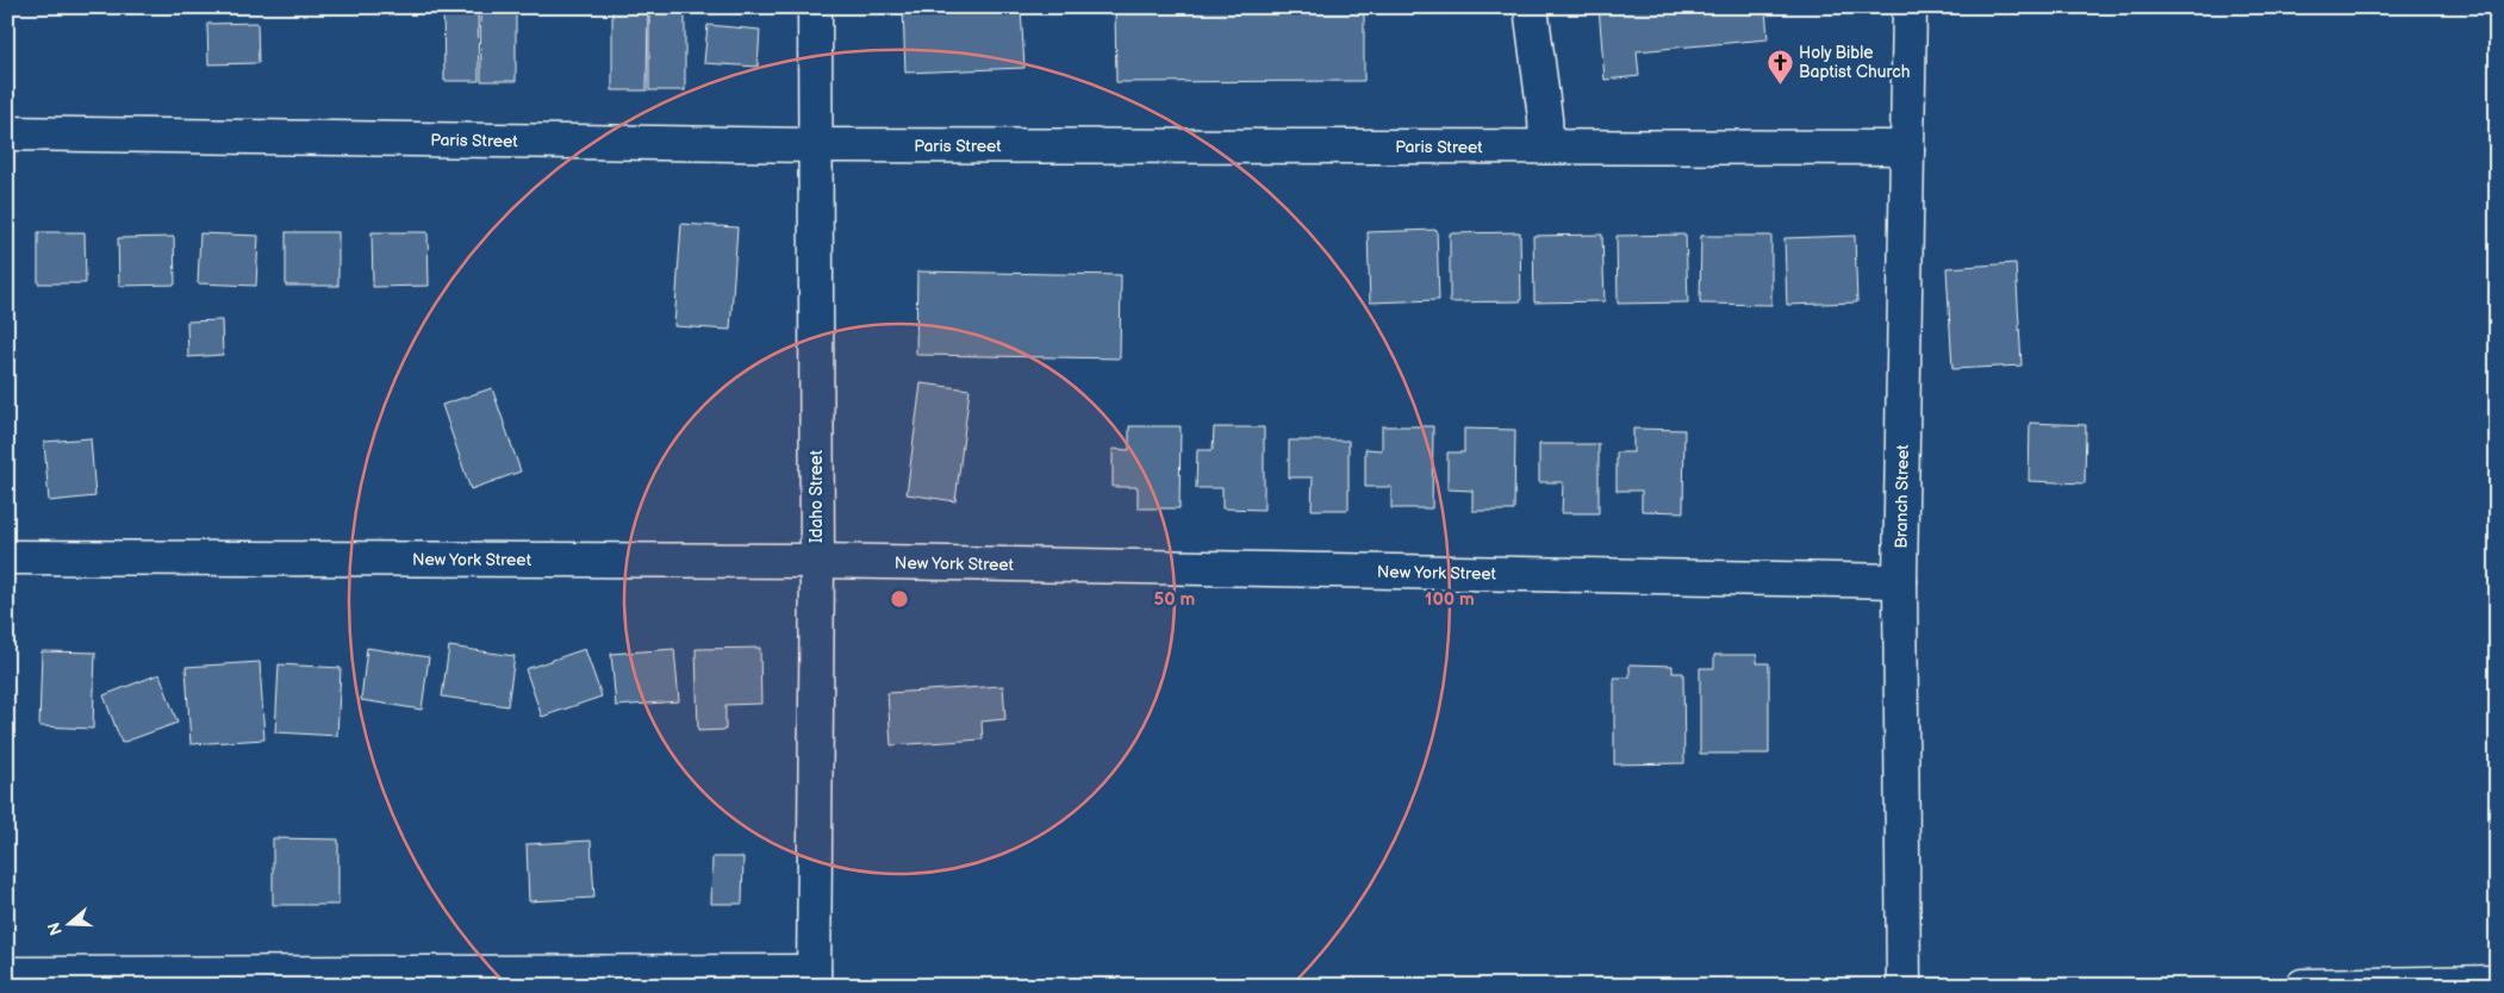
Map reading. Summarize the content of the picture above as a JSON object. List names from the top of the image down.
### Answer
{
  "streets": {
    "street": [
      "Paris Street",
      "Idaho Street",
      "Branch Street",
      "New York Street"
    ]
  },
  "crossings": [
    ["Paris Street", "Idaho Street"],
    ["Paris Street", "Branch Street"],
    ["Idaho Street", "New York Street"],
    ["Branch Street", "New York Street"]
  ],
  "places": {
    "church": ["Holy Bible Baptist Church"]
  },
  "north": "left",
  "rings": ["50 m", "100 m"]
}
